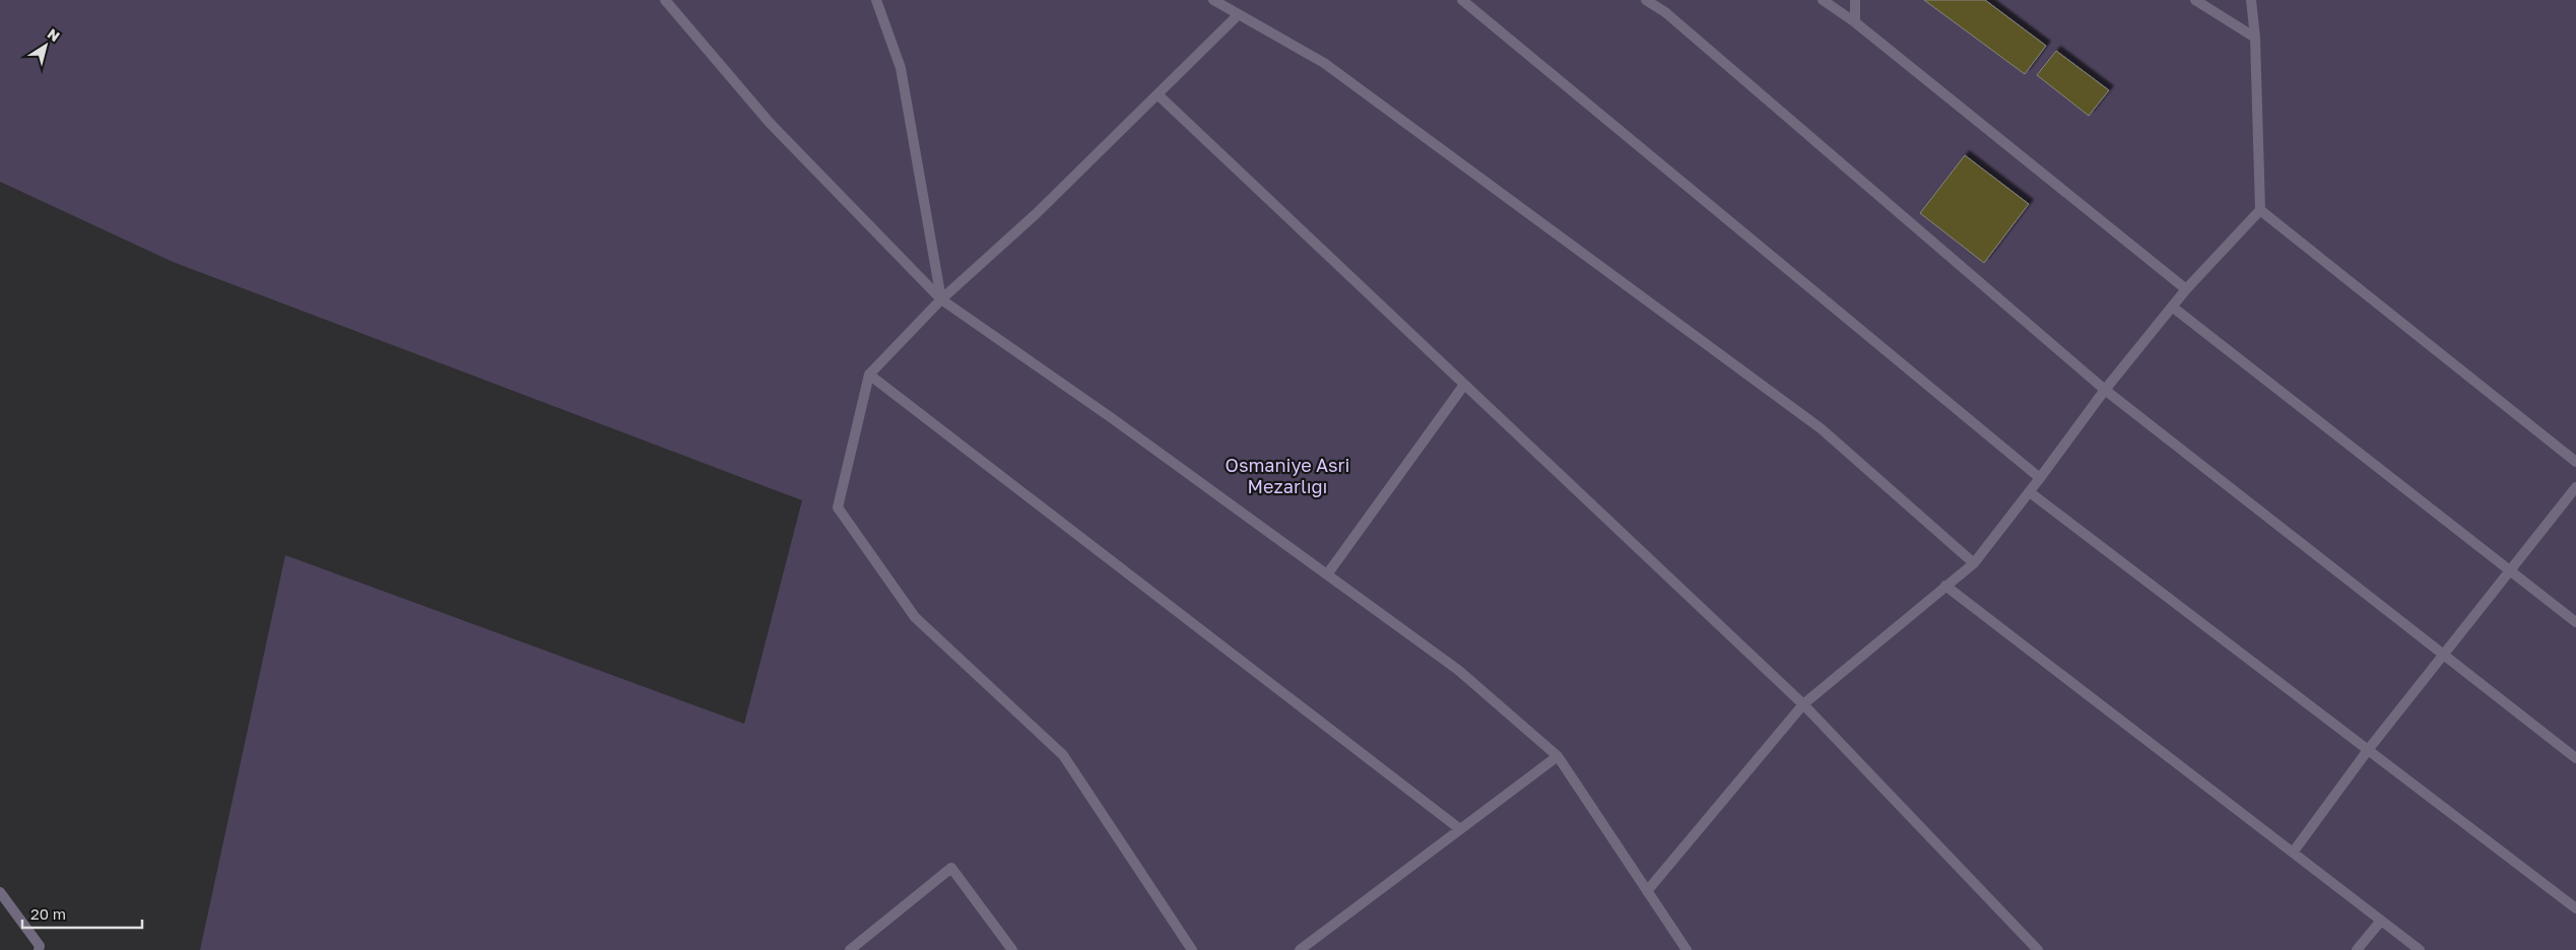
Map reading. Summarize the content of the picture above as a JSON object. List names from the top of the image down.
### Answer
{
  "parks": ["Osmaniye Asri Mezarlığı"],
  "scale_bar": "20 m",
  "north": "top right"
}
